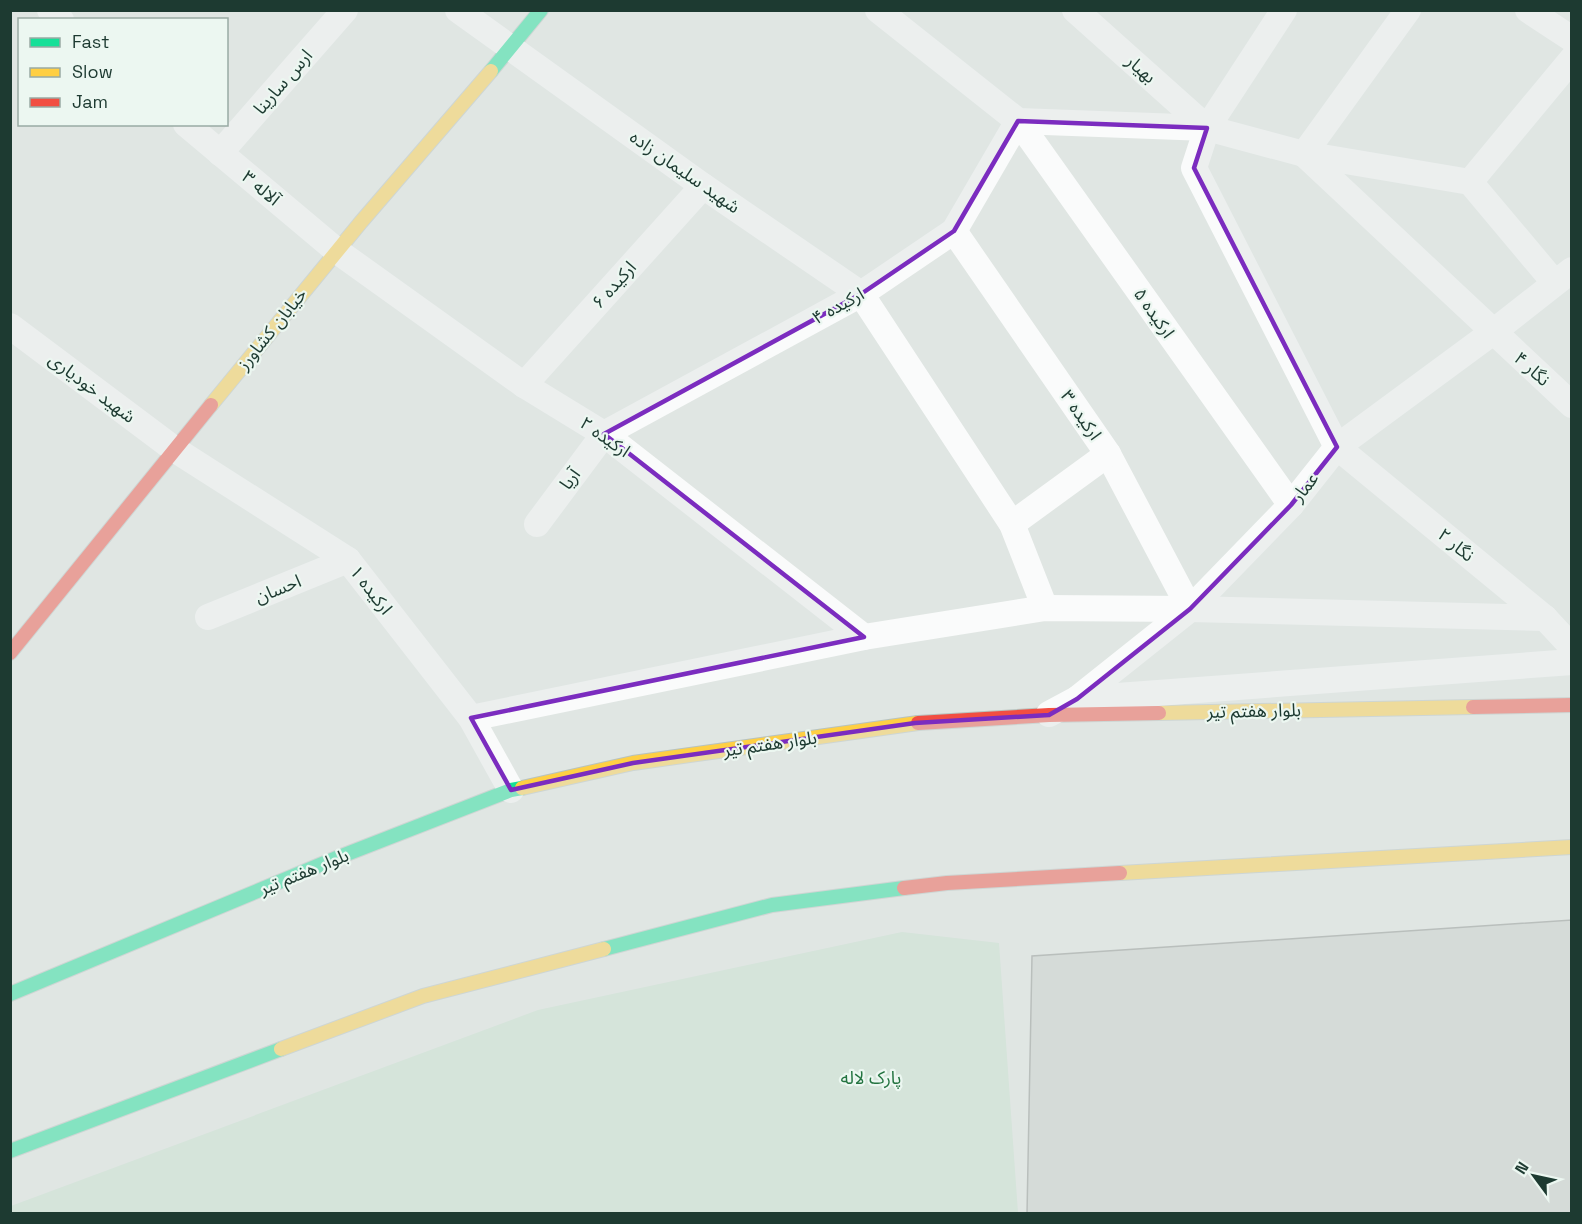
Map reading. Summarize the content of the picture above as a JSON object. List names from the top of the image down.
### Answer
{
  "streets": {
    "main road": ["خیابان کشاورز", "بلوار هفتم تیر"],
    "street": [
      "بهیار",
      "ارس سارینا",
      "شهید سلیمان زاده",
      "آلاله ۳",
      "ارکیده ۶",
      "ارکیده ۴",
      "ارکیده ۵",
      "نگار ۴",
      "شهید خودیاری",
      "ارکیده ۳",
      "ارکیده ۲",
      "آریا",
      "عمار",
      "نگار ۲",
      "احسان",
      "ارکیده ۱"
    ]
  },
  "crossings": [
    ["ارس سارینا", "آلاله ۳"],
    ["شهید سلیمان زاده", "ارکیده ۶"],
    ["شهید سلیمان زاده", "ارکیده ۴"],
    ["شهید سلیمان زاده", "خیابان کشاورز"],
    ["آلاله ۳", "خیابان کشاورز"],
    ["آلاله ۳", "ارکیده ۲"],
    ["ارکیده ۶", "ارکیده ۲"],
    ["ارکیده ۴", "ارکیده ۵"],
    ["ارکیده ۴", "ارکیده ۳"],
    ["ارکیده ۴", "ارکیده ۲"],
    ["ارکیده ۴", "آریا"],
    ["ارکیده ۵", "عمار"],
    ["خیابان کشاورز", "شهید خودیاری"],
    ["خیابان کشاورز", "ارکیده ۲"],
    ["خیابان کشاورز", "ارکیده ۱"],
    ["نگار ۴", "عمار"],
    ["شهید خودیاری", "ارکیده ۱"],
    ["ارکیده ۳", "عمار"],
    ["ارکیده ۲", "آریا"],
    ["عمار", "نگار ۲"],
    ["عمار", "بلوار هفتم تیر"],
    ["احسان", "ارکیده ۱"],
    ["ارکیده ۱", "بلوار هفتم تیر"]
  ],
  "parks": ["پارک لاله"],
  "legend": ["Fast", "Slow", "Jam"],
  "north": "top left"
}
